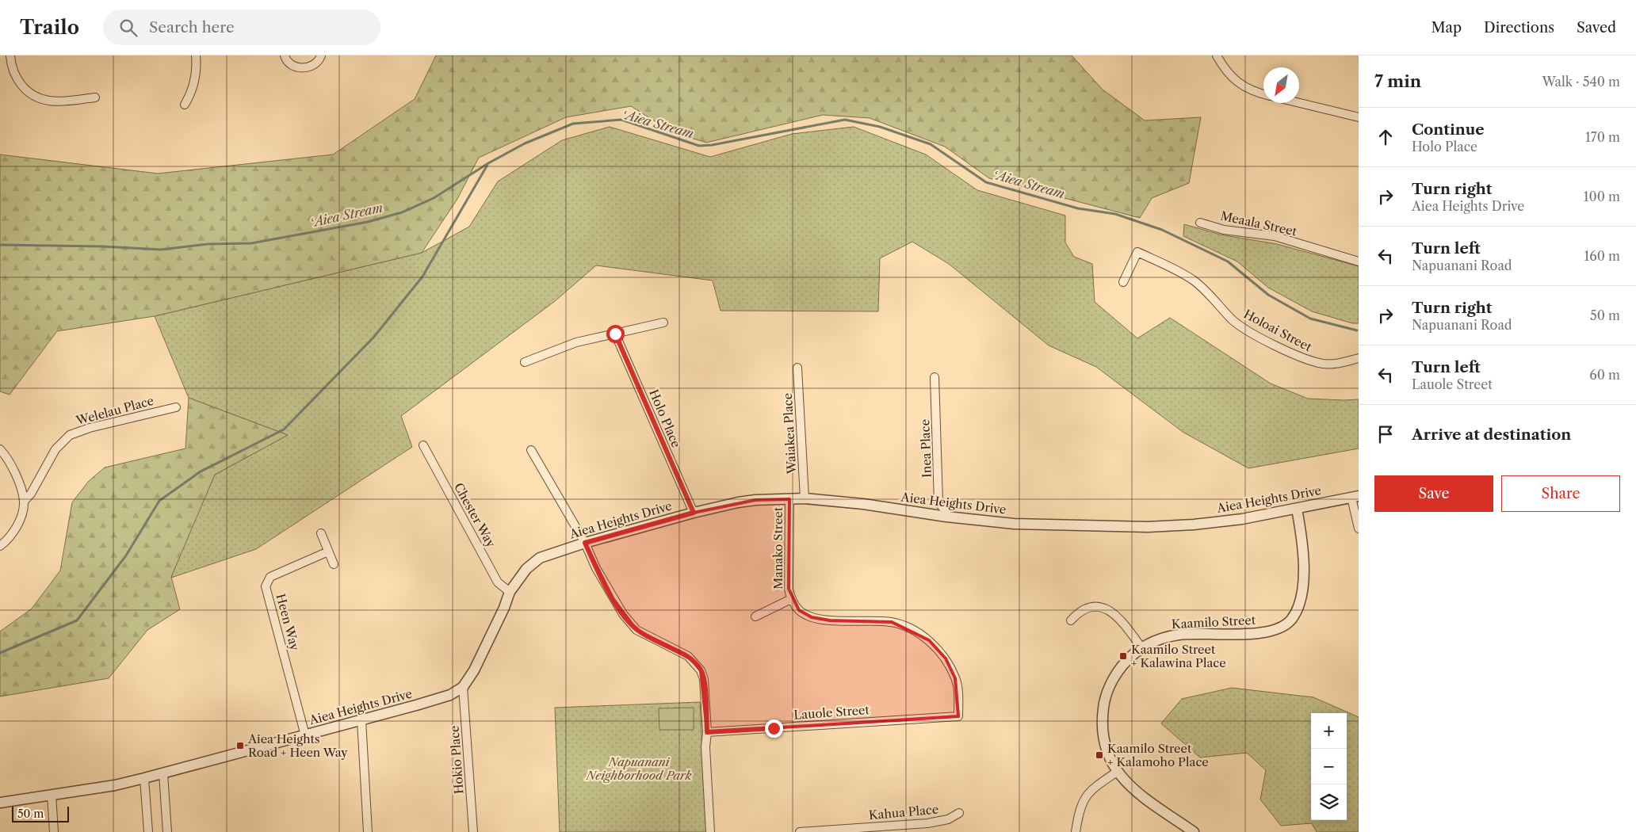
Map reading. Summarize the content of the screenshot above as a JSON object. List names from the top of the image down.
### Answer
{
  "streets": {
    "street": [
      "Meaala Street",
      "Holoai Street",
      "Welelau Place",
      "Holo Place",
      "Waiakea Place",
      "Inea Place",
      "Aiea Heights Drive",
      "Chester Way",
      "Manako Street",
      "Heen Way",
      "Kaamilo Street",
      "Lauole Street",
      "Hokio Place",
      "Kahua Place"
    ]
  },
  "crossings": [
    ["Holo Place", "Aiea Heights Drive"],
    ["Waiakea Place", "Aiea Heights Drive"],
    ["Inea Place", "Aiea Heights Drive"],
    ["Aiea Heights Drive", "Chester Way"],
    ["Aiea Heights Drive", "Manako Street"],
    ["Aiea Heights Drive", "Heen Way"],
    ["Aiea Heights Drive", "Kaamilo Street"],
    ["Aiea Heights Drive", "Hokio Place"],
    ["Manako Street", "Lauole Street"]
  ],
  "water": ["ʻAiea Stream"],
  "parks": ["Napuanani Neighborhood Park"],
  "places": {
    "transit": ["Kaamilo Street + Kalawina Place", "Aiea Heights Road + Heen Way", "Kaamilo Street + Kalamoho Place"]
  },
  "scale_bar": "50 m",
  "north": "bottom left",
  "page": {
    "header": "Trailo",
    "search": "Search here",
    "nav": ["Map", "Directions", "Saved"],
    "heading": ["7 min", "Walk · 540 m"],
    "list": [
      ["Continue", "Holo Place", "170 m"],
      ["Turn right", "Aiea Heights Drive", "100 m"],
      ["Turn left", "Napuanani Road", "160 m"],
      ["Turn right", "Napuanani Road", "50 m"],
      ["Turn left", "Lauole Street", "60 m"],
      "Arrive at destination"
    ],
    "buttons": ["Save", "Share"],
    "map_buttons": ["+", "−"],
    "scale": "50 m"
  }
}
